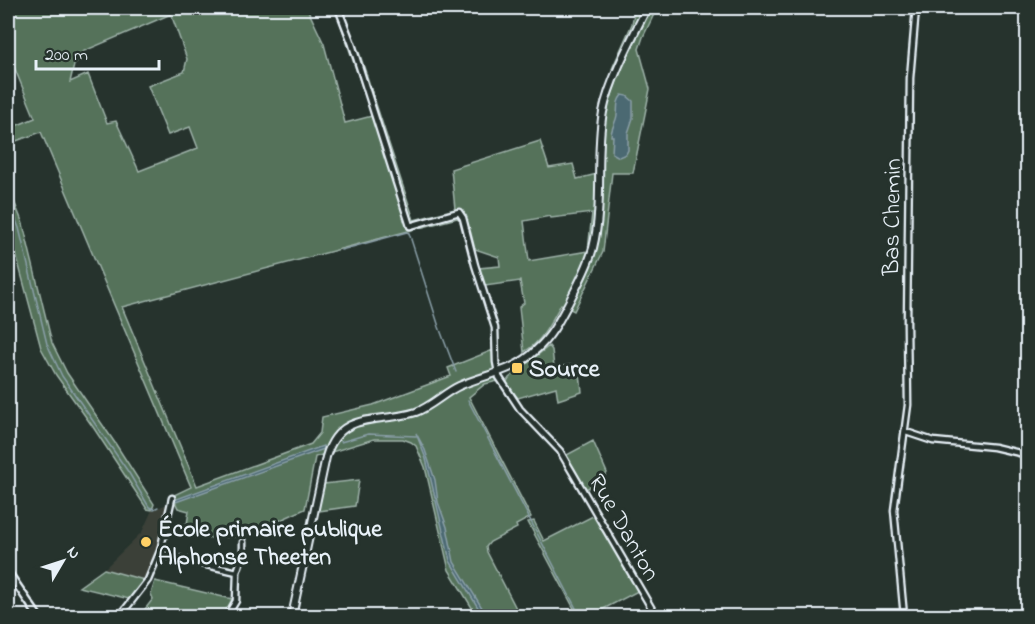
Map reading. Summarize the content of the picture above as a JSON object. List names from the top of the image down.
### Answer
{
  "streets": {
    "street": ["Bas Chemin", "Rue Danton"]
  },
  "places": {
    "transit": ["Source"],
    "other": ["École primaire publique Alphonse Theeten"]
  },
  "scale_bar": "200 m",
  "north": "top right"
}
